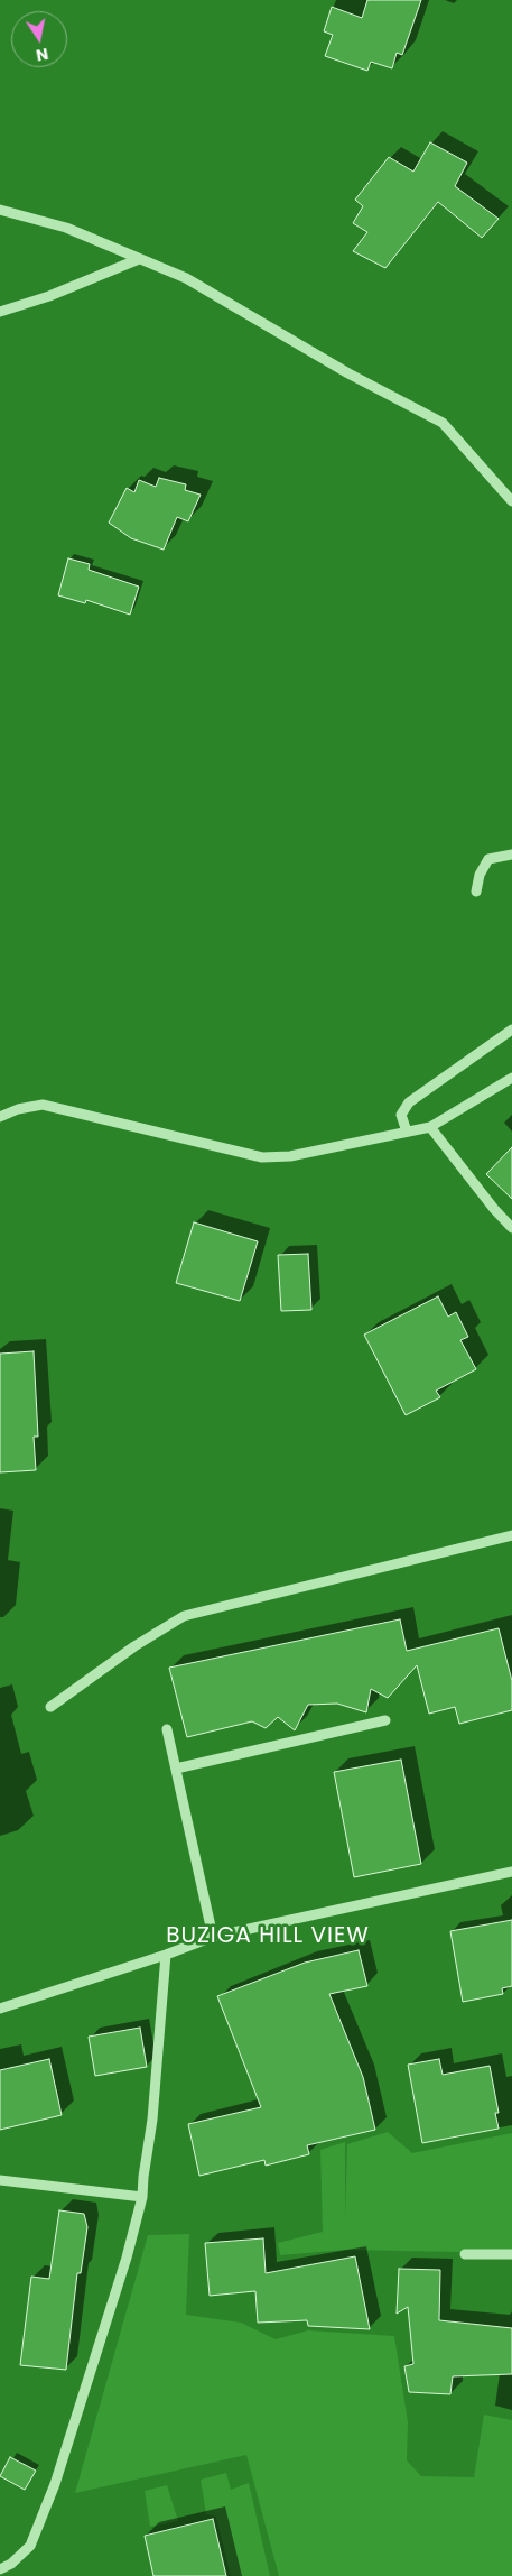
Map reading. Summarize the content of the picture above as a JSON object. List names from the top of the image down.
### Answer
{
  "districts": ["BUZIGA HILL VIEW"],
  "north": "bottom"
}
